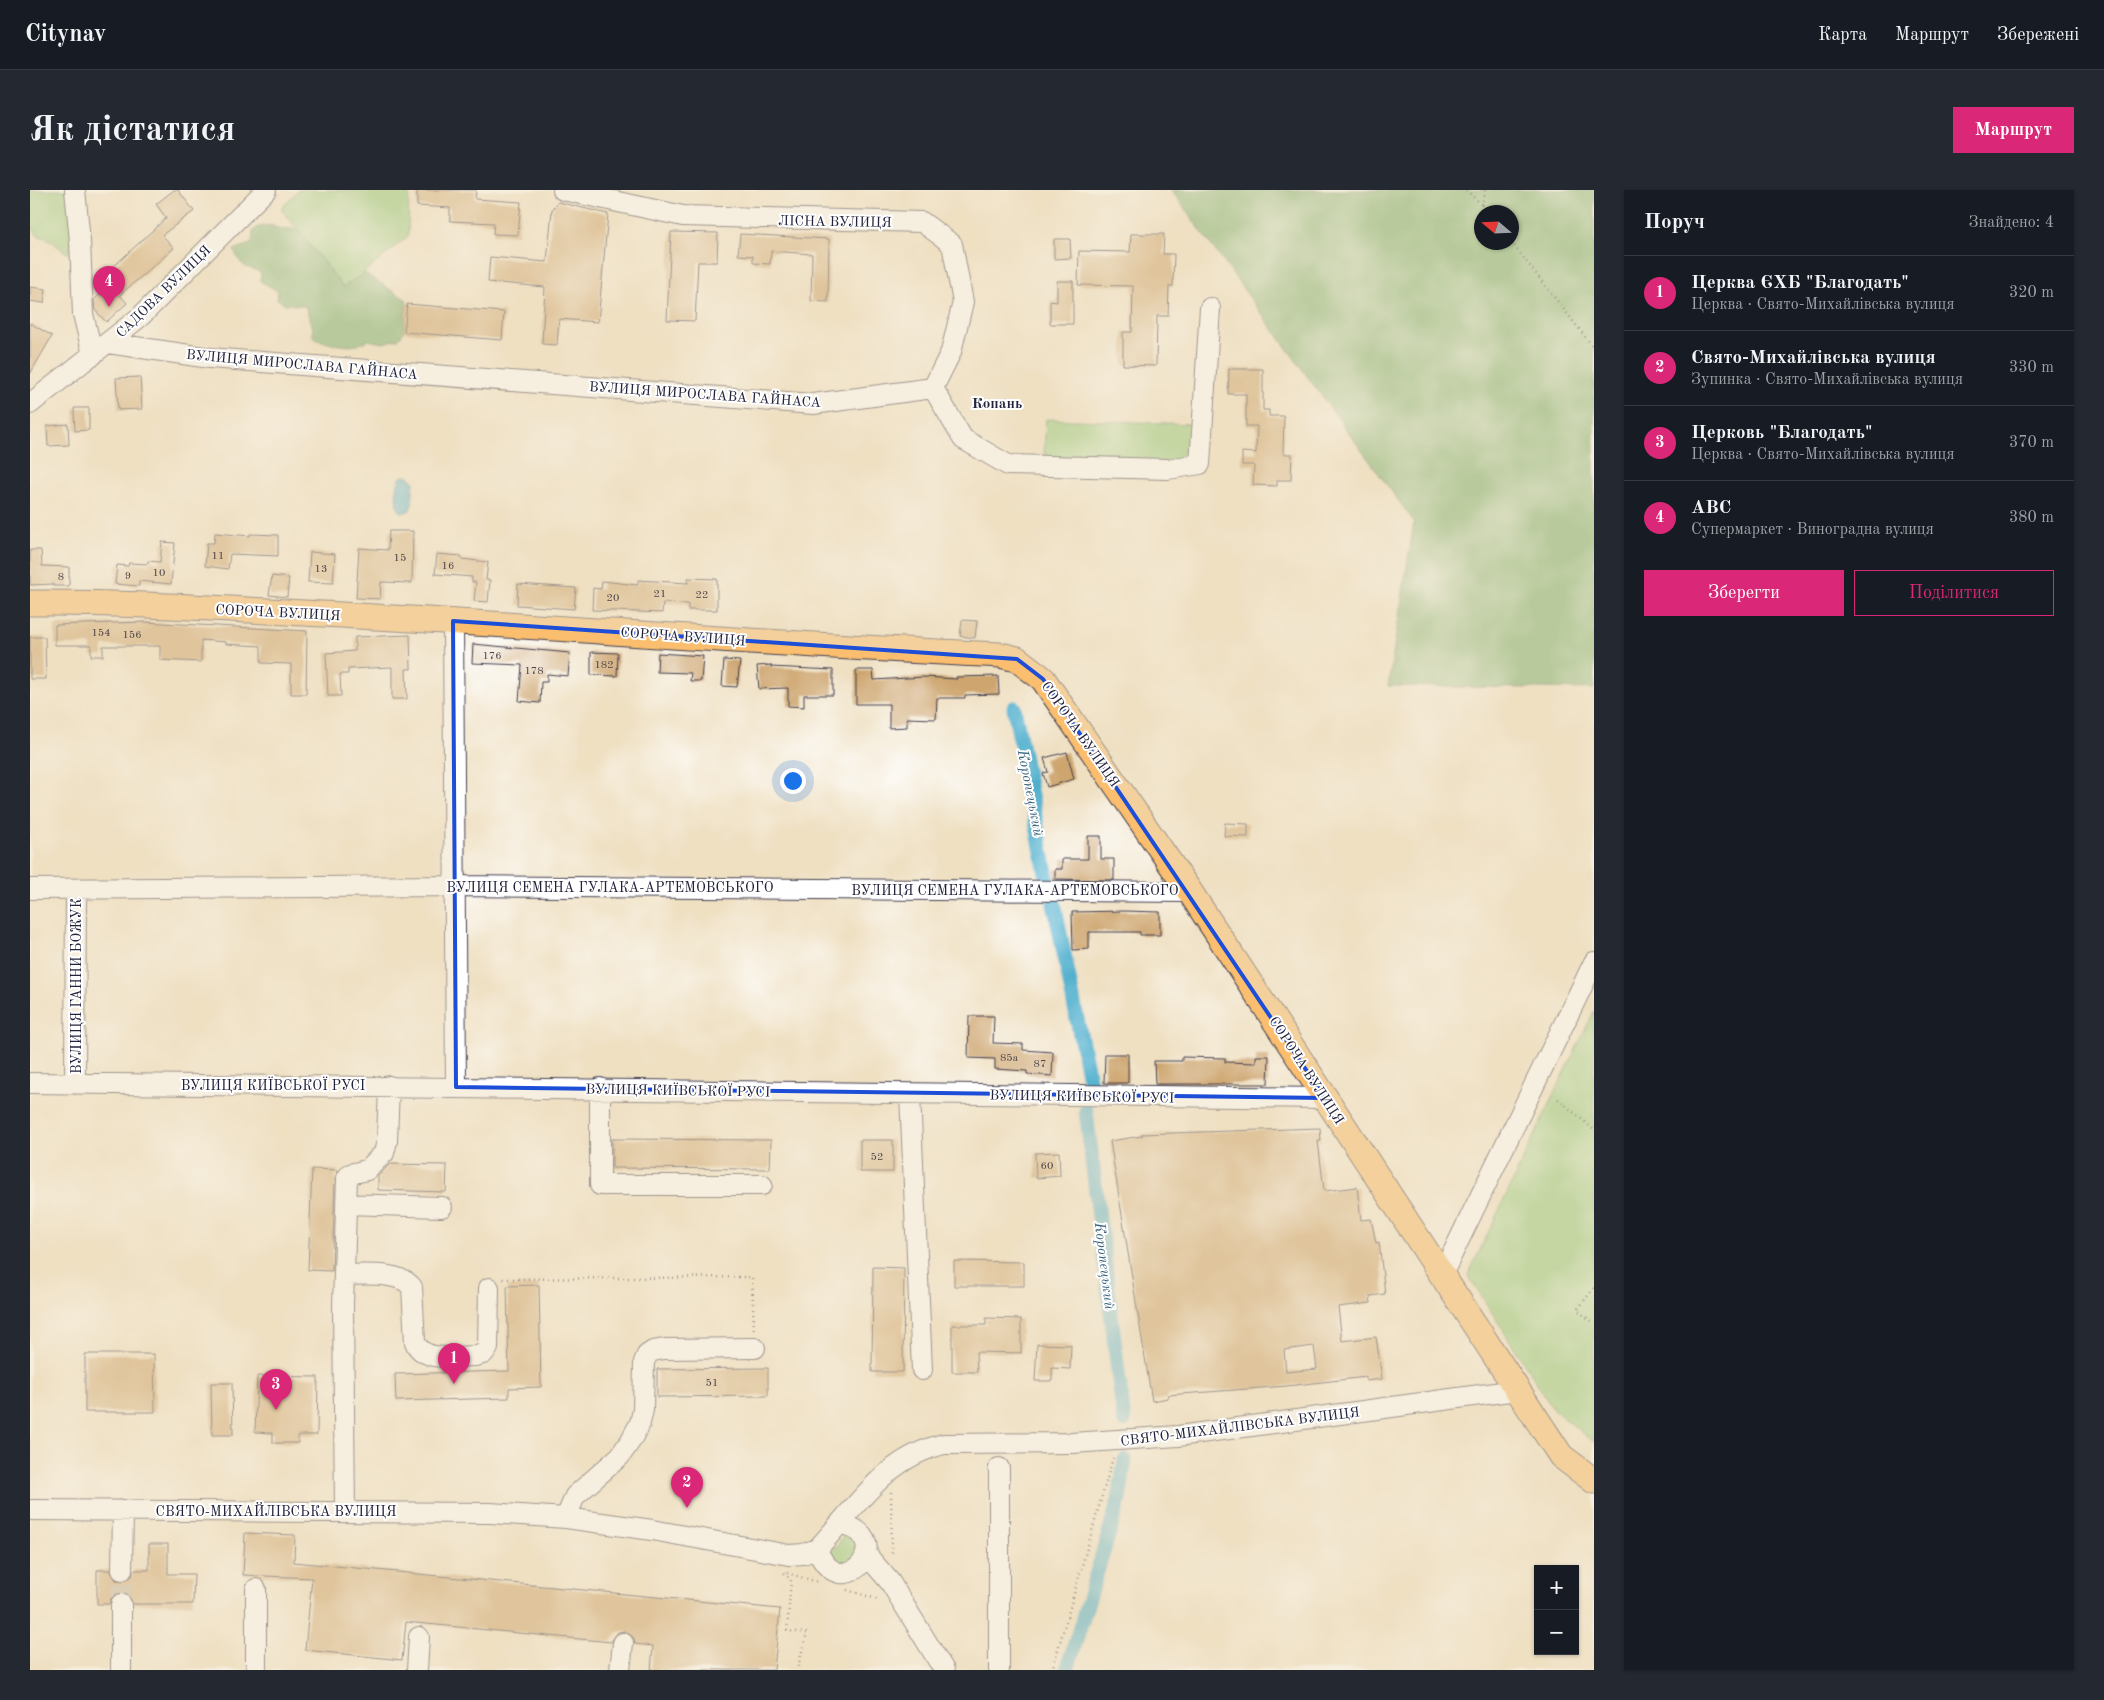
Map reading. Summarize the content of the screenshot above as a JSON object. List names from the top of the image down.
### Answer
{
  "streets": {
    "main road": ["СОРОЧА ВУЛИЦЯ"],
    "street": [
      "ЛІСНА ВУЛИЦЯ",
      "САДОВА ВУЛИЦЯ",
      "ВУЛИЦЯ МИРОСЛАВА ГАЙНАСА",
      "ВУЛИЦЯ СЕМЕНА ГУЛАКА-АРТЕМОВСЬКОГО",
      "ВУЛИЦЯ ГАННИ БОЖУК",
      "ВУЛИЦЯ КИЇВСЬКОЇ РУСІ",
      "СВЯТО-МИХАЙЛІВСЬКА ВУЛИЦЯ"
    ]
  },
  "crossings": [
    ["ЛІСНА ВУЛИЦЯ", "ВУЛИЦЯ МИРОСЛАВА ГАЙНАСА"],
    ["САДОВА ВУЛИЦЯ", "ВУЛИЦЯ МИРОСЛАВА ГАЙНАСА"],
    ["СОРОЧА ВУЛИЦЯ", "ВУЛИЦЯ СЕМЕНА ГУЛАКА-АРТЕМОВСЬКОГО"],
    ["СОРОЧА ВУЛИЦЯ", "ВУЛИЦЯ КИЇВСЬКОЇ РУСІ"],
    ["СОРОЧА ВУЛИЦЯ", "СВЯТО-МИХАЙЛІВСЬКА ВУЛИЦЯ"],
    ["ВУЛИЦЯ СЕМЕНА ГУЛАКА-АРТЕМОВСЬКОГО", "ВУЛИЦЯ ГАННИ БОЖУК"],
    ["ВУЛИЦЯ ГАННИ БОЖУК", "ВУЛИЦЯ КИЇВСЬКОЇ РУСІ"]
  ],
  "districts": ["Копань"],
  "water": ["Коропецький"],
  "house_numbers": [
    "11",
    "15",
    "16",
    "13",
    "10",
    "9",
    "8",
    "21",
    "22",
    "20",
    "154",
    "156",
    "176",
    "182",
    "178",
    "85а",
    "87",
    "52",
    "60",
    "51"
  ],
  "north": "left",
  "page": {
    "header": "Citynav",
    "nav": ["Карта", "Маршрут", "Збережені"],
    "buttons": [
      "Маршрут",
      ["Зберегти", "Поділитися"]
    ],
    "title": "Як дістатися",
    "heading": ["Поруч", "Знайдено: 4"],
    "list": [
      {
        "mark": "1",
        "name": "Церква ЄХБ \"Благодать\"",
        "note": "Церква · Свято-Михайлівська вулиця",
        "value": "320 m"
      },
      {
        "mark": "2",
        "name": "Свято-Михайлівська вулиця",
        "note": "Зупинка · Свято-Михайлівська вулиця",
        "value": "330 m"
      },
      {
        "mark": "3",
        "name": "Церковь \"Благодать\"",
        "note": "Церква · Свято-Михайлівська вулиця",
        "value": "370 m"
      },
      {
        "mark": "4",
        "name": "ABC",
        "note": "Супермаркет · Виноградна вулиця",
        "value": "380 m"
      }
    ],
    "pins": [
      "4",
      "1",
      "3",
      "2"
    ],
    "map_buttons": ["+", "−"]
  }
}
